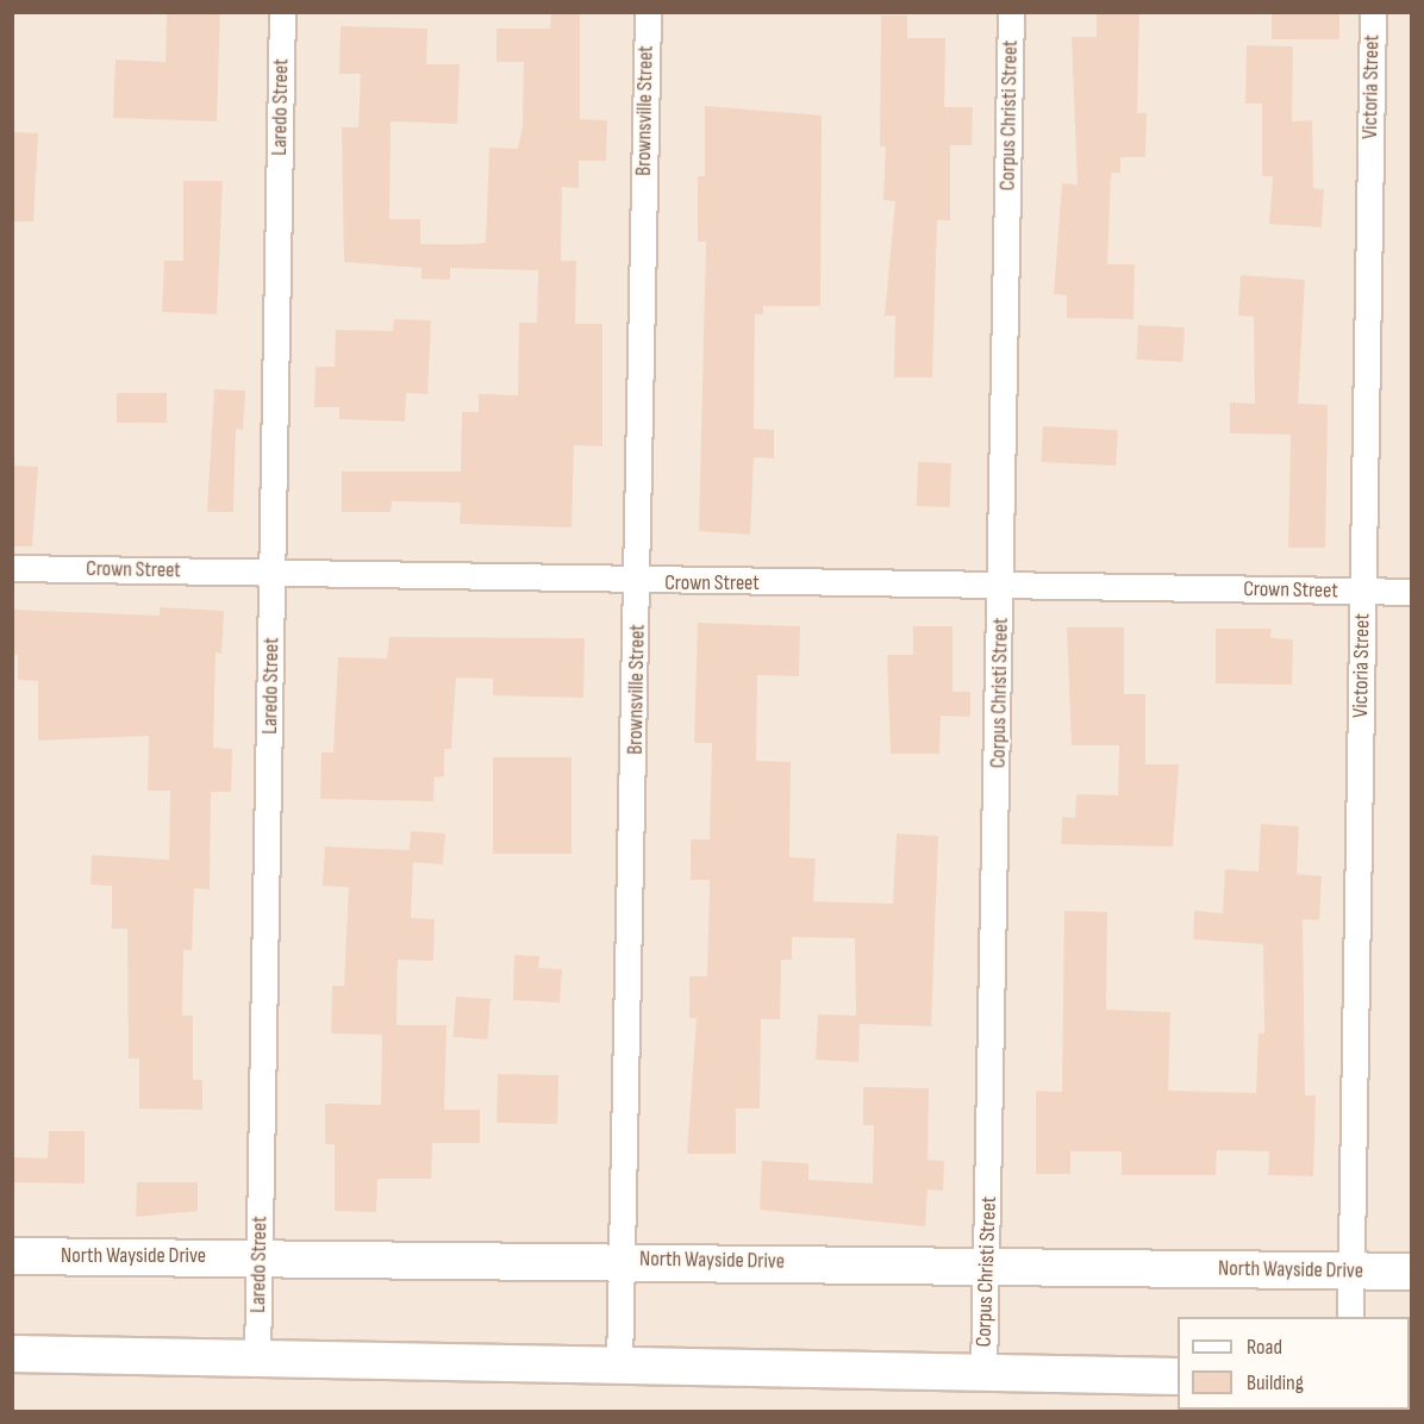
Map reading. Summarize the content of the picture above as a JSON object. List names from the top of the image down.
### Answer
{
  "streets": {
    "main road": ["North Wayside Drive"],
    "street": [
      "Victoria Street",
      "Laredo Street",
      "Brownsville Street",
      "Corpus Christi Street",
      "Crown Street"
    ]
  },
  "crossings": [
    ["Victoria Street", "Crown Street"],
    ["Victoria Street", "North Wayside Drive"],
    ["Laredo Street", "Crown Street"],
    ["Laredo Street", "North Wayside Drive"],
    ["Brownsville Street", "Crown Street"],
    ["Brownsville Street", "North Wayside Drive"],
    ["Corpus Christi Street", "Crown Street"],
    ["Corpus Christi Street", "North Wayside Drive"]
  ],
  "legend": ["Road", "Building"]
}
